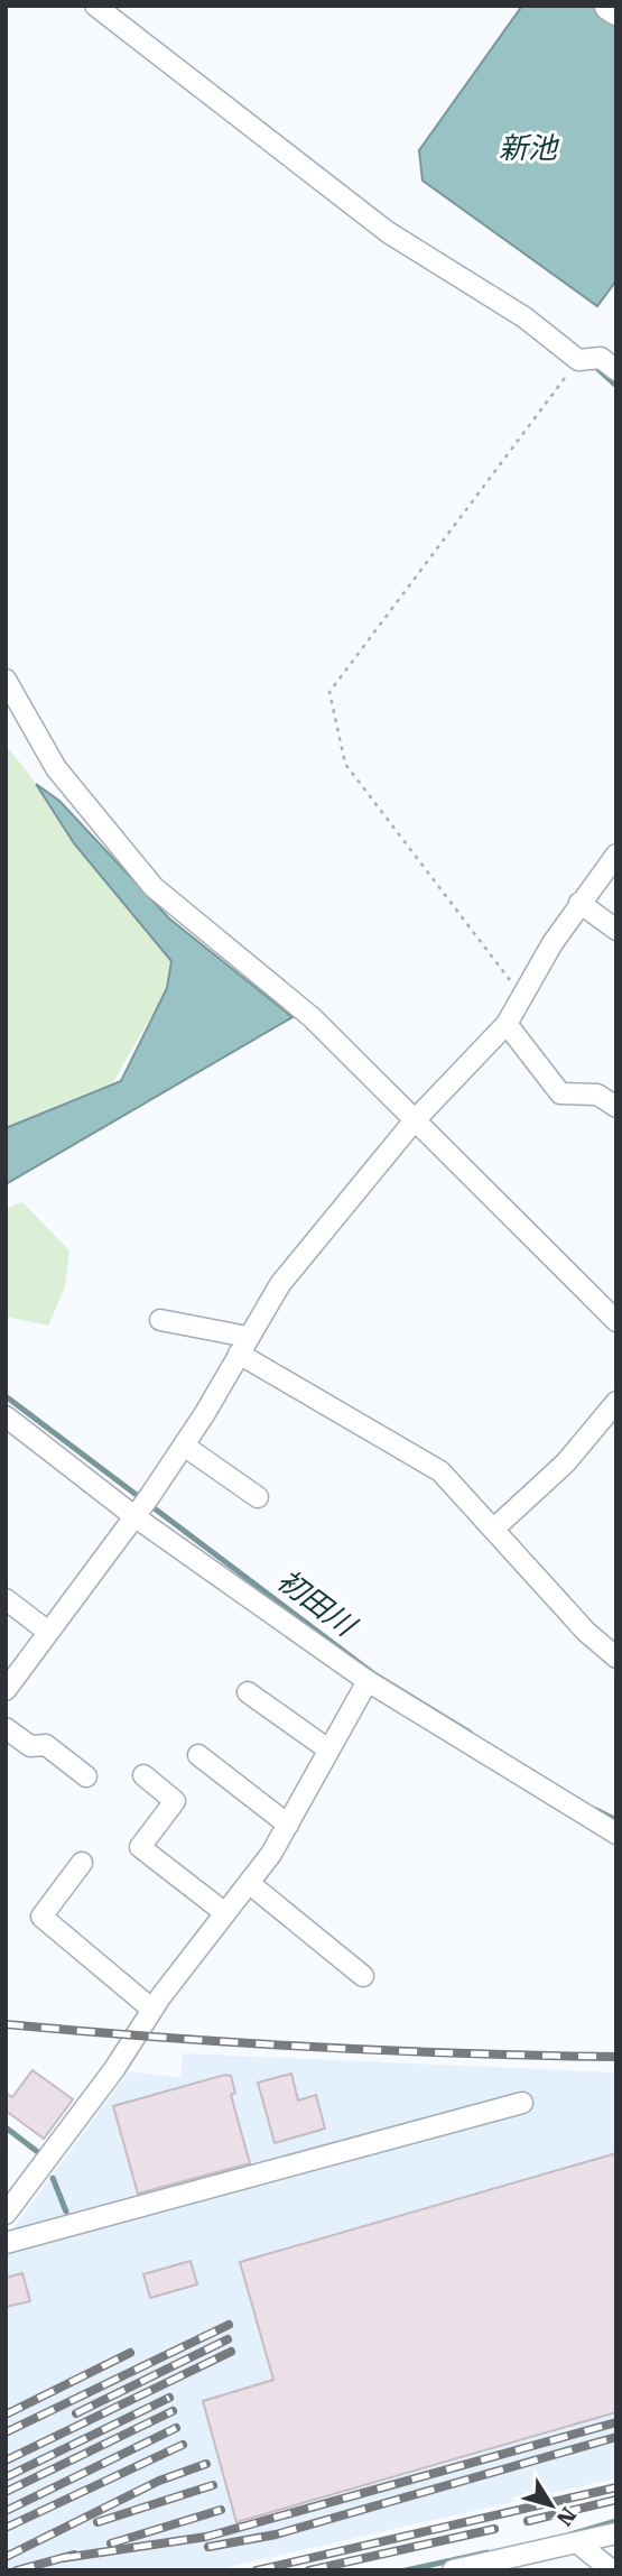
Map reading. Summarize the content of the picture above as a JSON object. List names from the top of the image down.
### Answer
{
  "water": ["新池", "初田川"],
  "north": "bottom right"
}
